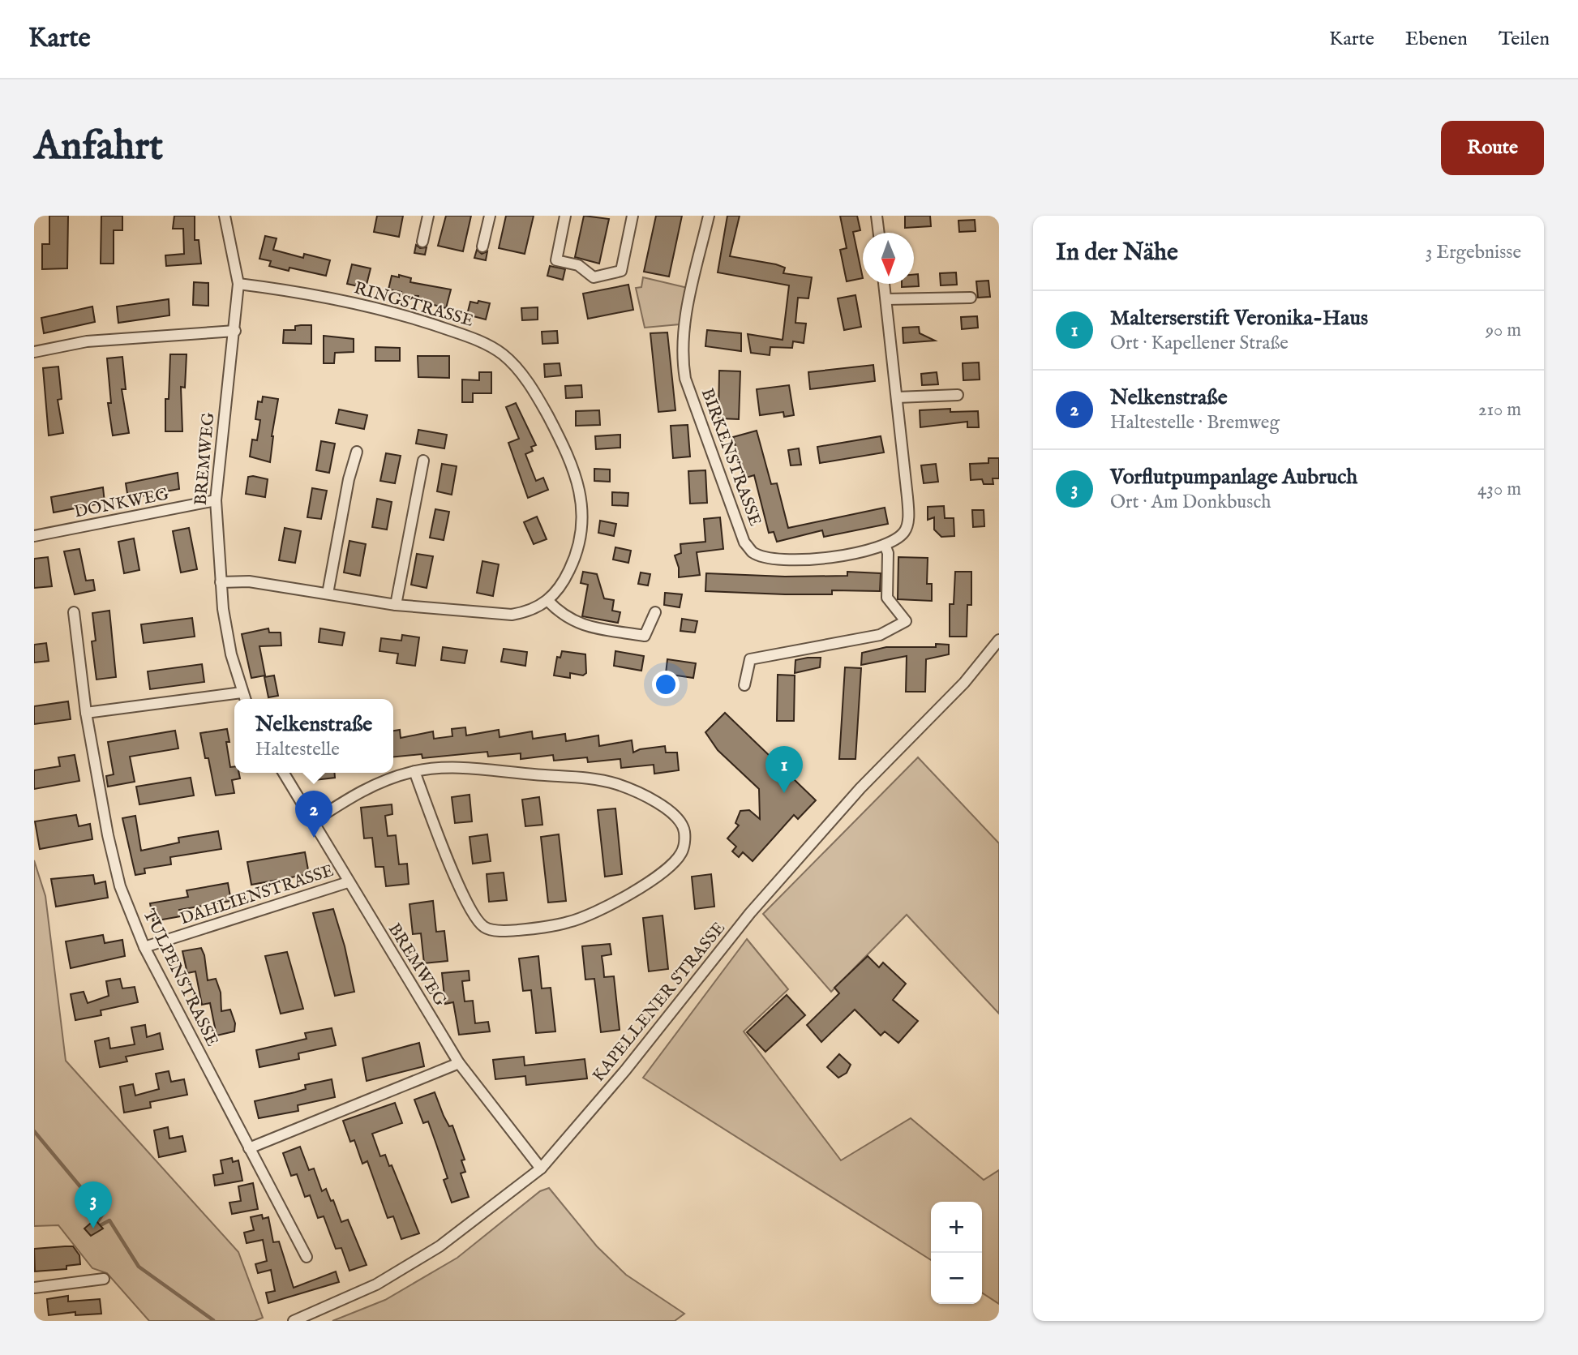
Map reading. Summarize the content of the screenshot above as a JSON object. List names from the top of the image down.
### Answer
{
  "streets": {
    "street": [
      "RINGSTRASSE",
      "BIRKENSTRASSE",
      "BREMWEG",
      "DONKWEG",
      "DAHLIENSTRASSE",
      "TULPENSTRASSE",
      "KAPELLENER STRASSE"
    ]
  },
  "crossings": [
    ["RINGSTRASSE", "BREMWEG"],
    ["BREMWEG", "DONKWEG"],
    ["BREMWEG", "DAHLIENSTRASSE"],
    ["BREMWEG", "KAPELLENER STRASSE"],
    ["DAHLIENSTRASSE", "TULPENSTRASSE"]
  ],
  "north": "bottom",
  "page": {
    "header": "Karte",
    "nav": ["Karte", "Ebenen", "Teilen"],
    "buttons": "Route",
    "title": "Anfahrt",
    "heading": ["In der Nähe", "3 Ergebnisse"],
    "list": [
      {
        "mark": "1",
        "name": "Malterserstift Veronika-Haus",
        "note": "Ort · Kapellener Straße",
        "value": "90 m"
      },
      {
        "mark": "2",
        "name": "Nelkenstraße",
        "note": "Haltestelle · Bremweg",
        "value": "210 m"
      },
      {
        "mark": "3",
        "name": "Vorflutpumpanlage Aubruch",
        "note": "Ort · Am Donkbusch",
        "value": "430 m"
      }
    ],
    "popup": ["Nelkenstraße", "Haltestelle"],
    "pins": ["1", "2", "3"],
    "map_buttons": ["+", "−"]
  }
}
